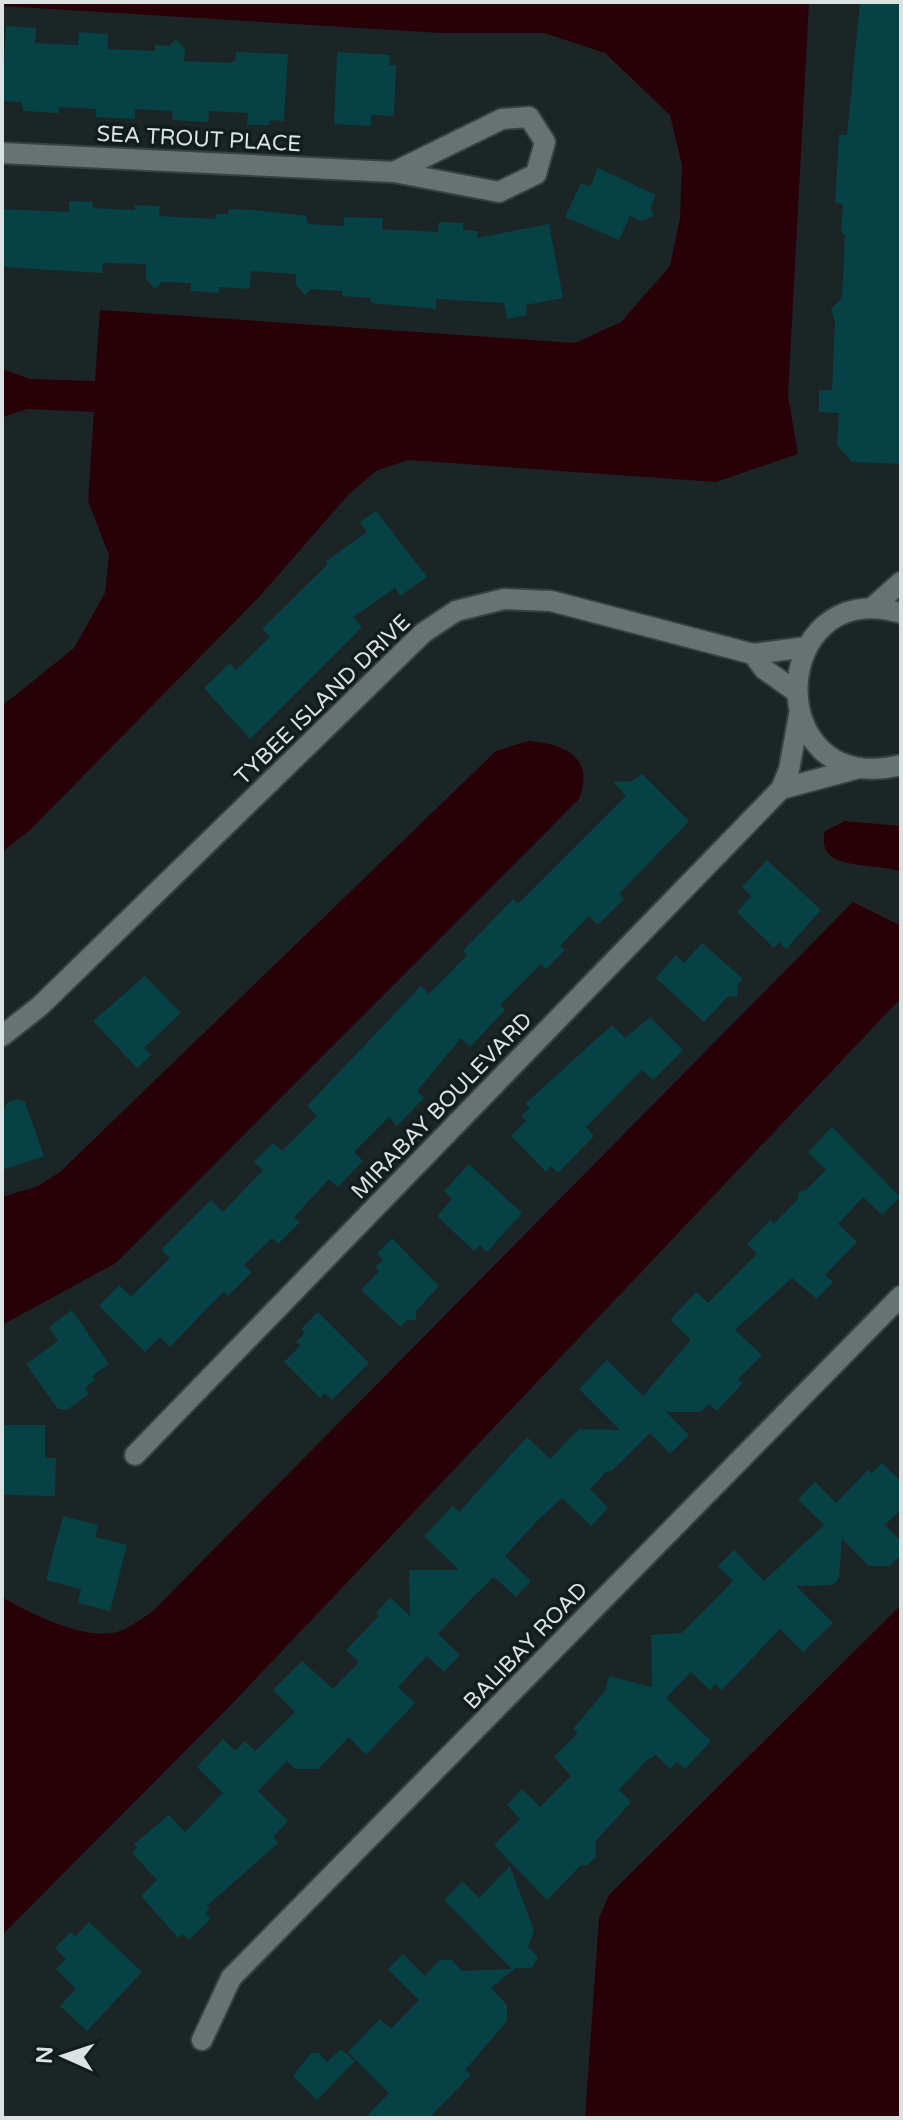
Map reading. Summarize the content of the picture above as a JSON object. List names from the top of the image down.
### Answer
{
  "streets": {
    "street": [
      "SEA TROUT PLACE",
      "TYBEE ISLAND DRIVE",
      "MIRABAY BOULEVARD",
      "BALIBAY ROAD"
    ]
  },
  "crossings": [
    ["TYBEE ISLAND DRIVE", "MIRABAY BOULEVARD"]
  ],
  "north": "left"
}
